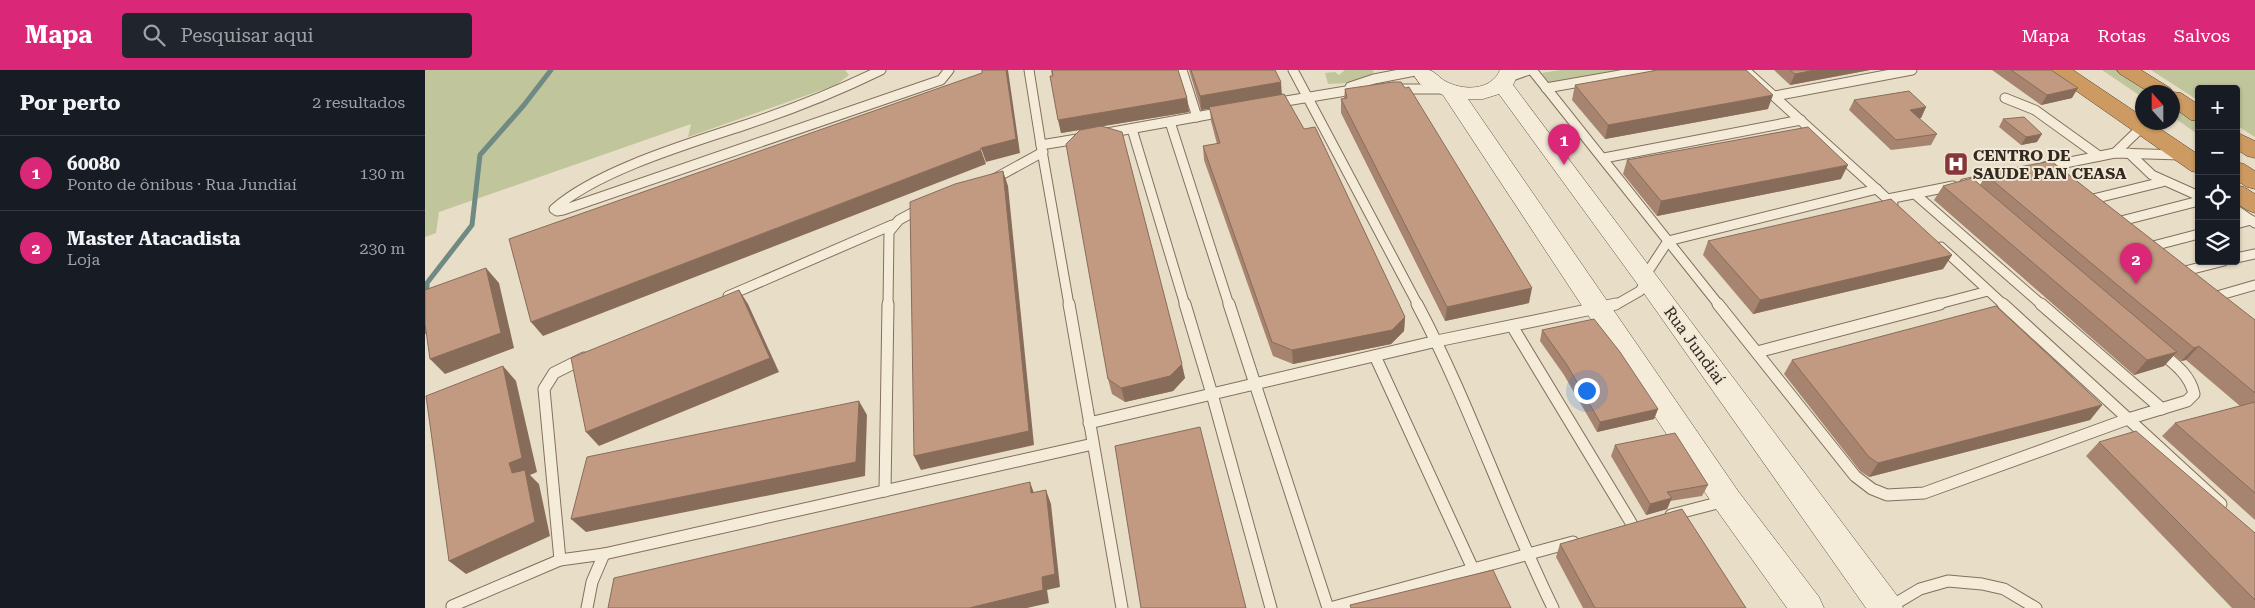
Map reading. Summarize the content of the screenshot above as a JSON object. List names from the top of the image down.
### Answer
{
  "streets": {
    "street": ["Rua Jundiaí"]
  },
  "places": {
    "hospital": ["CENTRO DE SAUDE PAN CEASA"]
  },
  "north": "top",
  "page": {
    "header": "Mapa",
    "search": "Pesquisar aqui",
    "nav": ["Mapa", "Rotas", "Salvos"],
    "heading": ["Por perto", "2 resultados"],
    "map_buttons": ["+", "−"],
    "pins": ["1", "2"],
    "list": [
      {
        "mark": "1",
        "name": "60080",
        "note": "Ponto de ônibus · Rua Jundiaí",
        "value": "130 m"
      },
      {
        "mark": "2",
        "name": "Master Atacadista",
        "note": "Loja",
        "value": "230 m"
      }
    ]
  }
}
